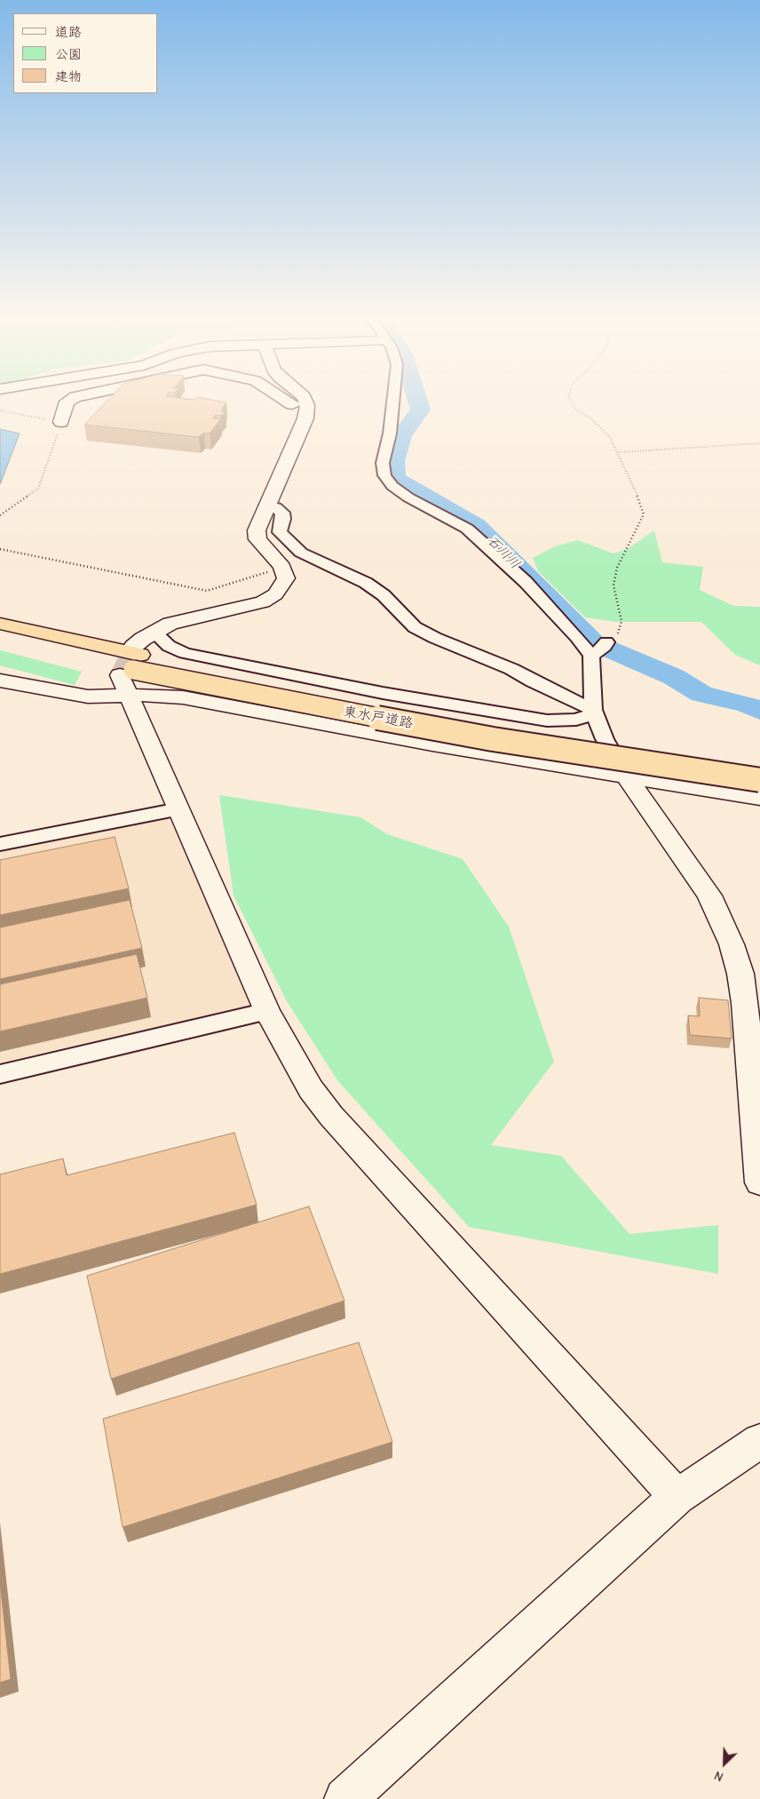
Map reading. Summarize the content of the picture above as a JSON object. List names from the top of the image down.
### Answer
{
  "streets": {
    "highway": ["東水戸道路"]
  },
  "water": ["石川川"],
  "legend": ["道路", "公園", "建物"],
  "north": "bottom left"
}
